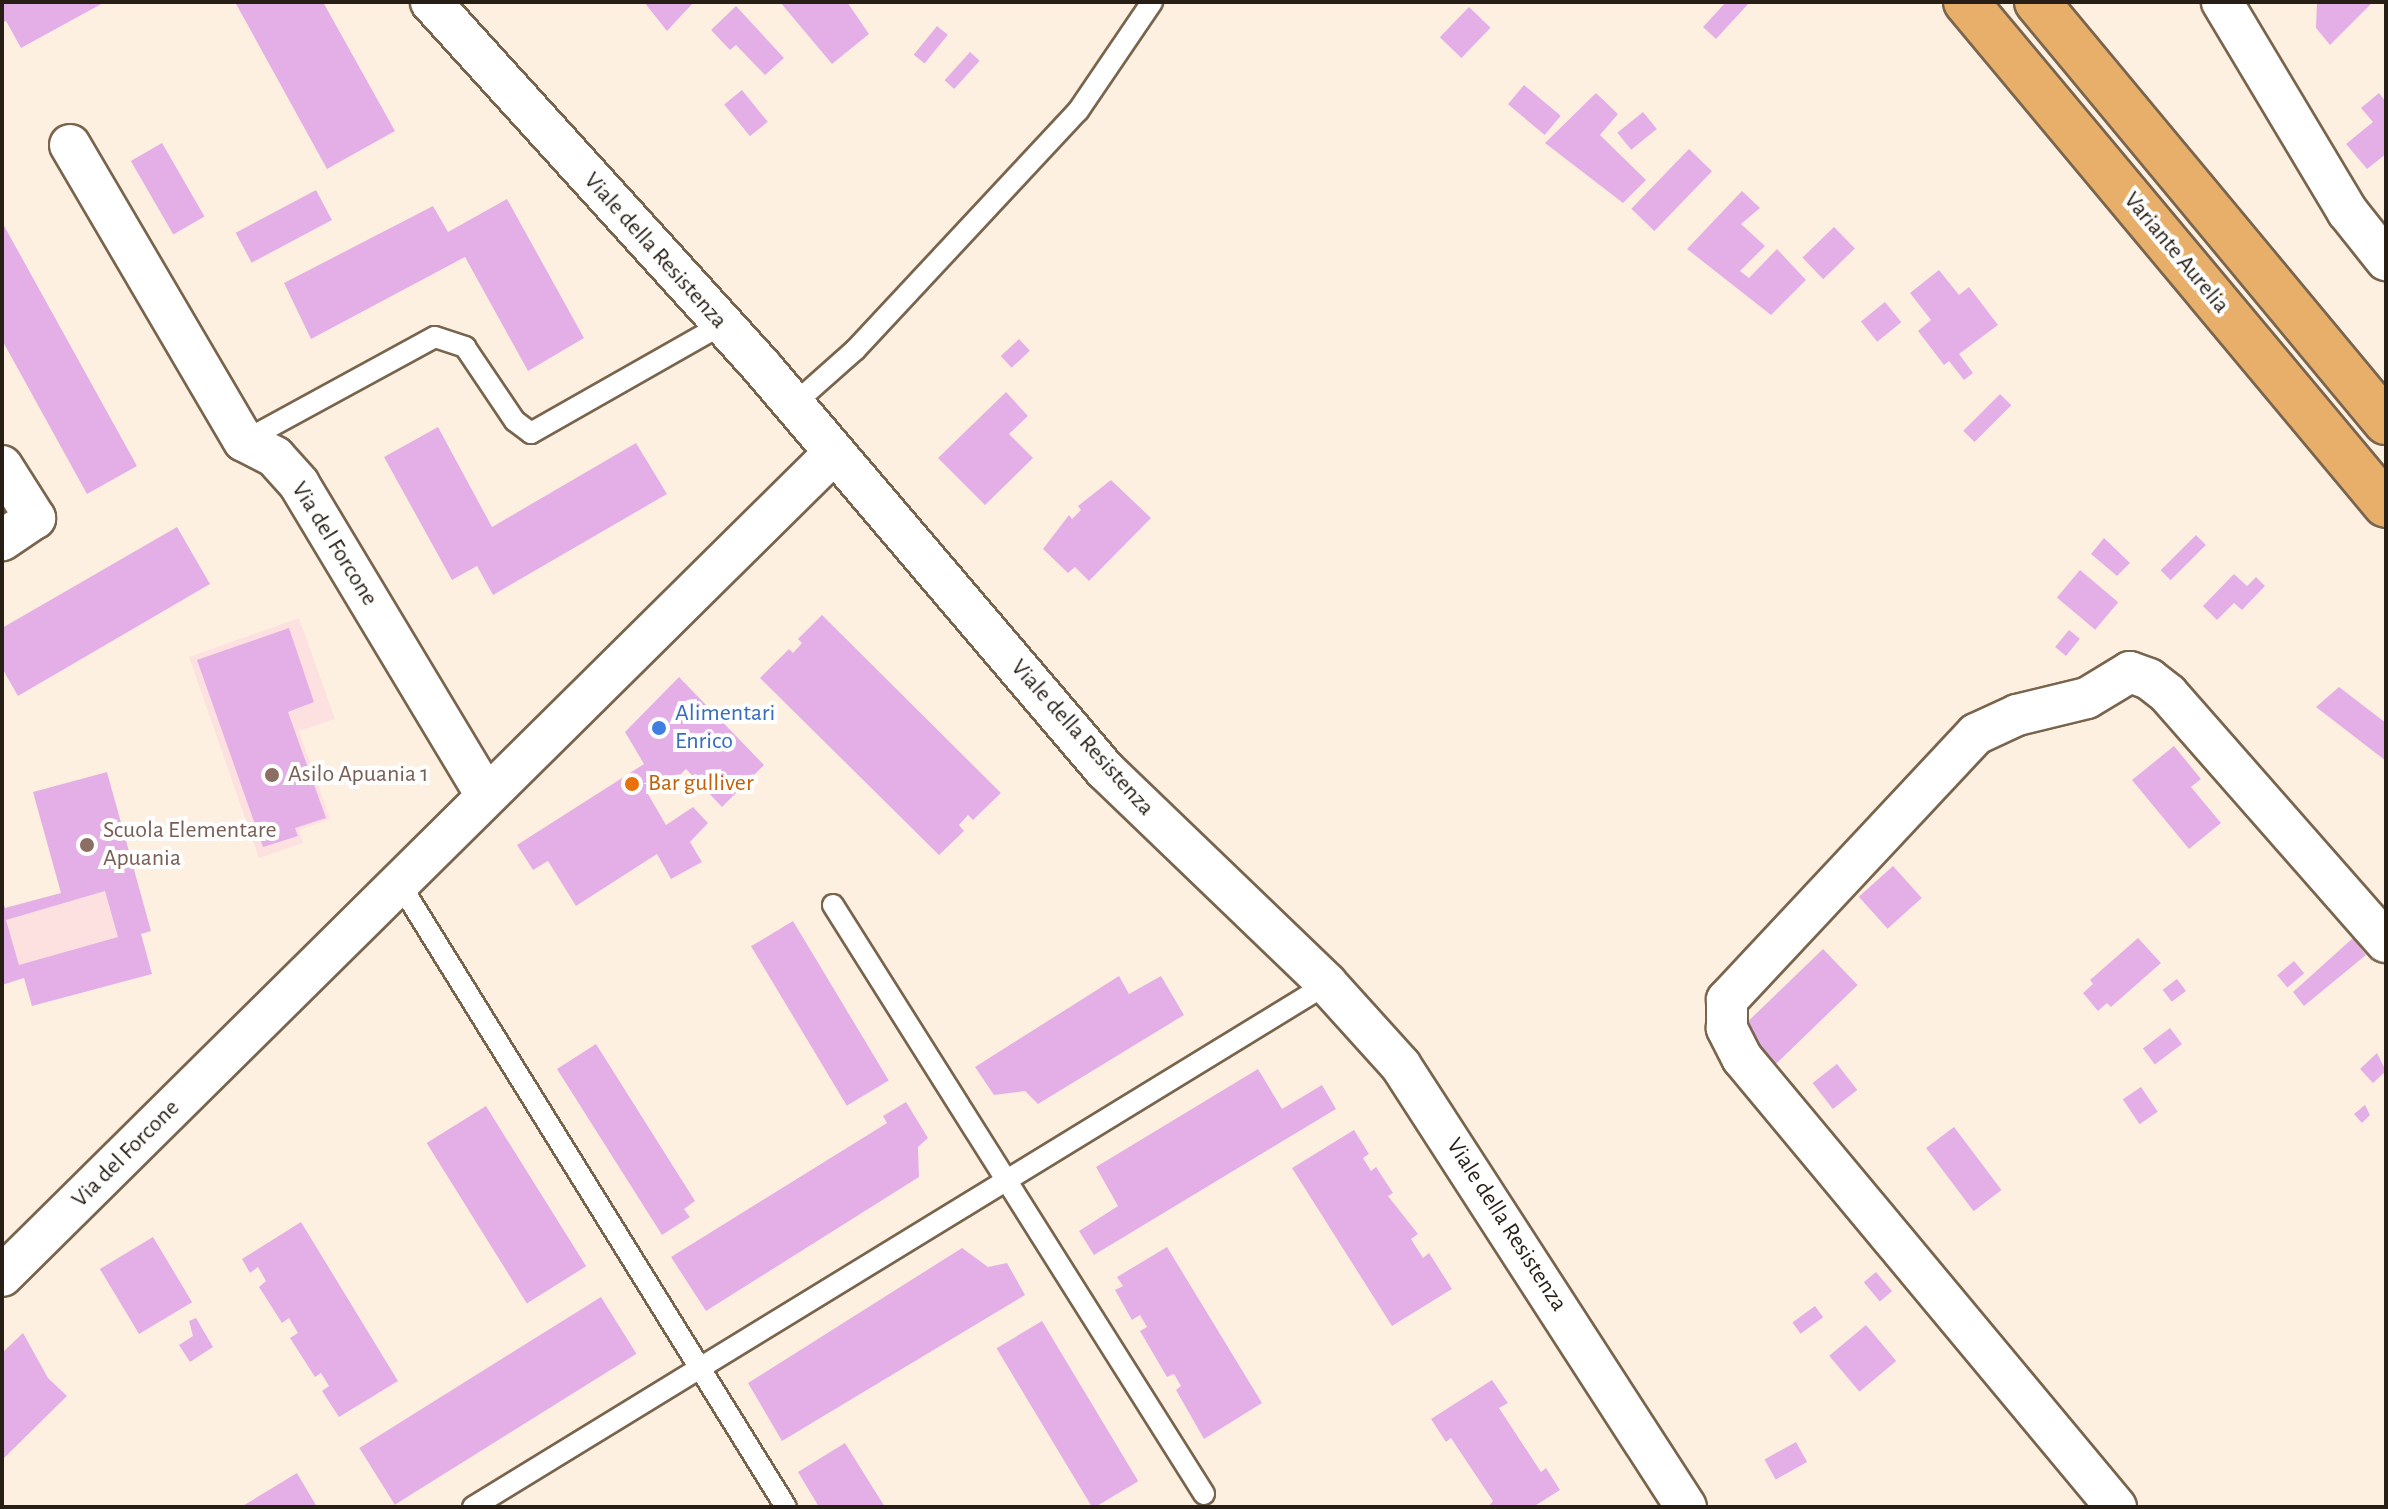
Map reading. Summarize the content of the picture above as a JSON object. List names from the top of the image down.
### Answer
{
  "streets": {
    "highway": ["Variante Aurelia"],
    "street": ["Viale della Resistenza", "Via del Forcone"]
  },
  "crossings": [
    ["Viale della Resistenza", "Via del Forcone"]
  ],
  "places": [
    "Alimentari Enrico",
    "Asilo Apuania 1",
    "Bar gulliver",
    "Scuola Elementare Apuania"
  ]
}
